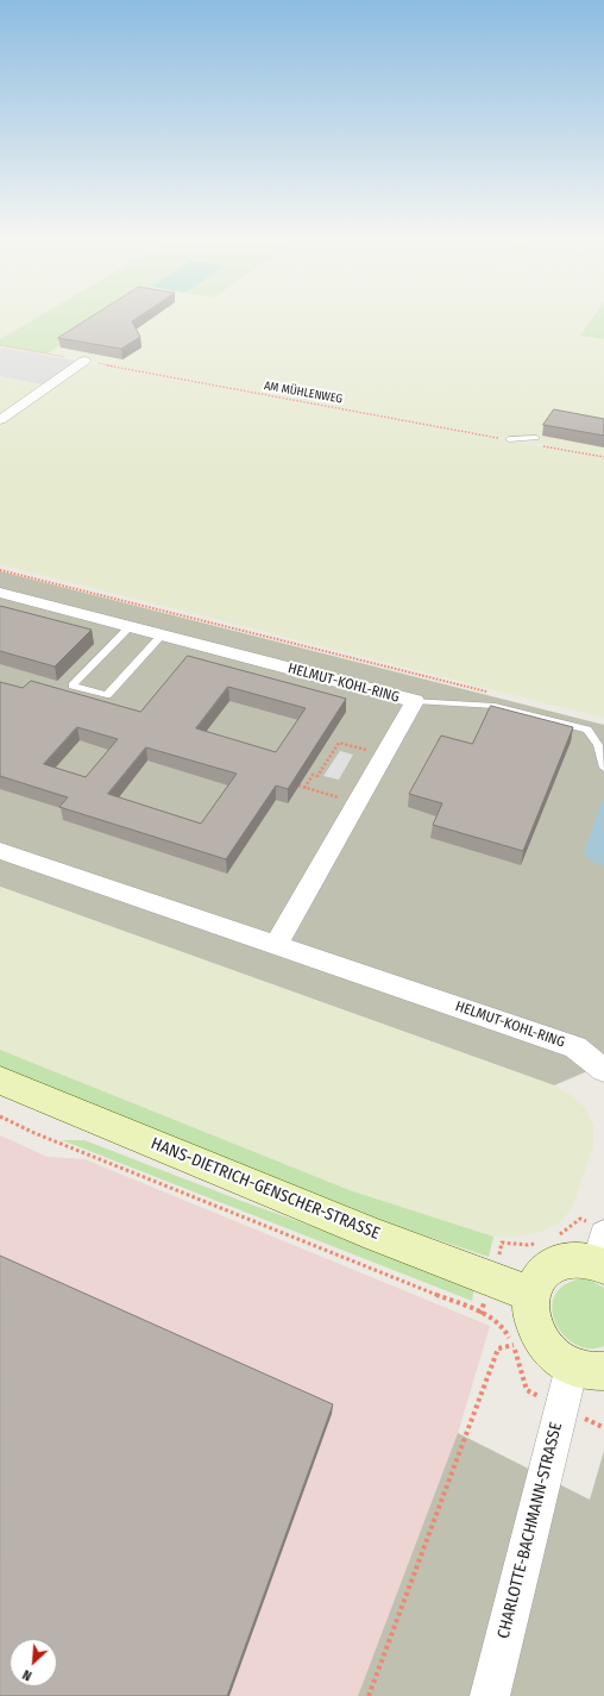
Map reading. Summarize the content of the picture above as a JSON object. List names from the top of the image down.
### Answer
{
  "streets": {
    "street": ["HELMUT-KOHL-RING", "HANS-DIETRICH-GENSCHER-STRASSE", "CHARLOTTE-BACHMANN-STRASSE"],
    "path": ["AM MÜHLENWEG"]
  },
  "north": "bottom left"
}
